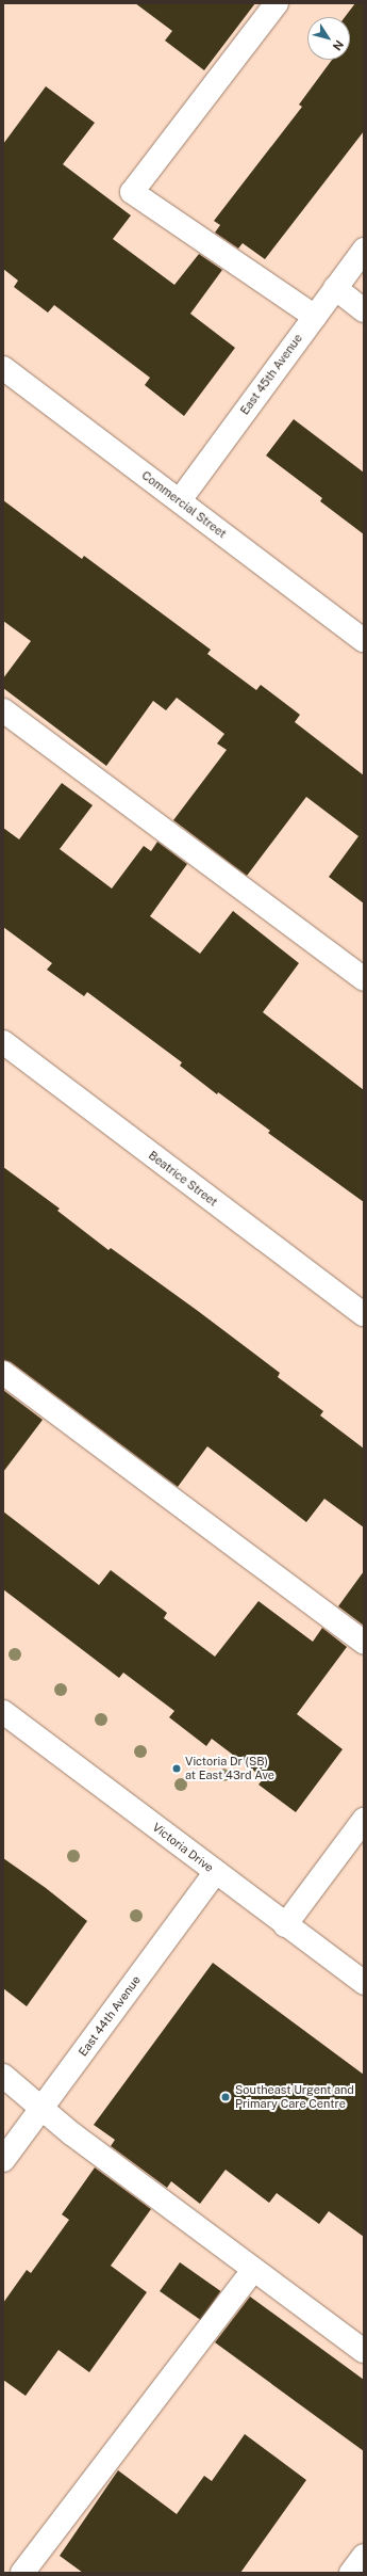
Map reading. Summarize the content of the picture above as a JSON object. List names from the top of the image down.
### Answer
{
  "streets": {
    "street": [
      "East 45th Avenue",
      "Commercial Street",
      "Beatrice Street",
      "Victoria Drive",
      "East 44th Avenue"
    ]
  },
  "crossings": [
    ["East 45th Avenue", "Commercial Street"],
    ["Victoria Drive", "East 44th Avenue"]
  ],
  "places": ["Victoria Dr (SB) at East 43rd Ave", "Southeast Urgent and Primary Care Centre"],
  "north": "bottom right"
}
